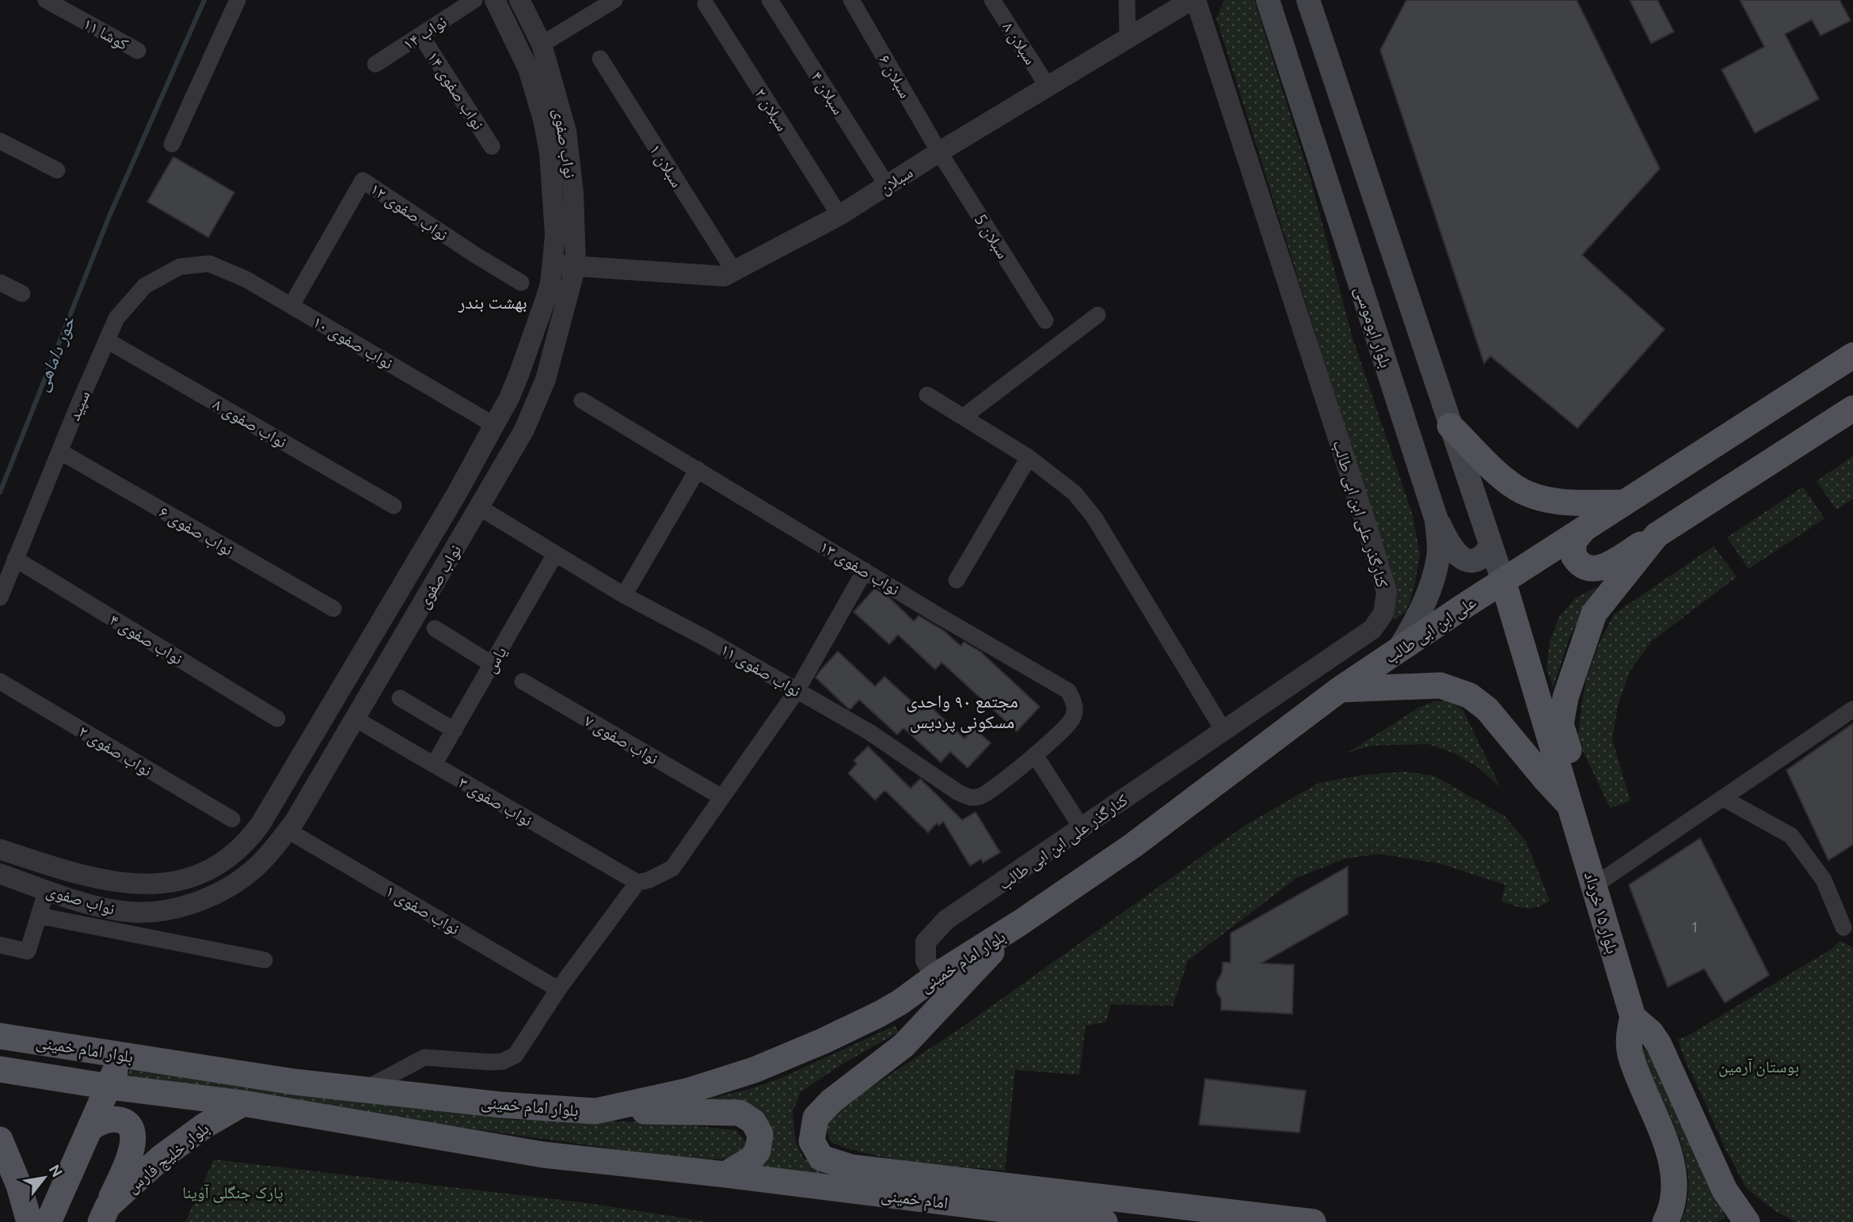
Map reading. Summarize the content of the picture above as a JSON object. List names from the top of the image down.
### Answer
{
  "streets": {
    "main road": [
      "بلوار ابوموسی",
      "علی ابن ابی طالب",
      "بلوار ۱۵ خرداد",
      "بلوار امام خمینی",
      "بلوار خلیج فارس",
      "امام خمینی"
    ],
    "street": [
      "نواب ۱۴",
      "کوشا ۱۱",
      "سبلان ۸",
      "سبلان ۶",
      "نواب صفوی ۱۴",
      "سبلان ۴",
      "سبلان ۲",
      "نواب صفوی",
      "سبلان ۱",
      "سبلان",
      "نواب صفوی ۱۲",
      "سبلان 5",
      "نواب صفوی ۱۰",
      "سپید",
      "نواب صفوی ۸",
      "کنارگذر علی ابن ابی طالب",
      "نواب صفوی ۶",
      "نواب صفوی ۱۳",
      "نواب صفوی ۴",
      "یاس",
      "نواب صفوی ۱۱",
      "نواب صفوی ۷",
      "نواب صفوی ۲",
      "نواب صفوی ۳",
      "نواب صفوی ۱"
    ]
  },
  "crossings": [
    ["نواب ۱۴", "نواب صفوی ۱۴"],
    ["سبلان ۸", "سبلان"],
    ["سبلان ۶", "سبلان"],
    ["سبلان ۶", "سبلان 5"],
    ["سبلان ۴", "سبلان"],
    ["سبلان ۲", "سبلان"],
    ["نواب صفوی", "سبلان"],
    ["نواب صفوی", "نواب صفوی ۱۰"],
    ["نواب صفوی", "نواب صفوی ۱۱"],
    ["نواب صفوی", "نواب صفوی ۳"],
    ["نواب صفوی", "نواب صفوی ۱"],
    ["سبلان ۱", "سبلان"],
    ["سبلان", "سبلان 5"],
    ["نواب صفوی ۱۲", "نواب صفوی ۱۰"],
    ["بلوار ابوموسی", "علی ابن ابی طالب"],
    ["نواب صفوی ۱۰", "سپید"],
    ["سپید", "نواب صفوی ۸"],
    ["سپید", "نواب صفوی ۶"],
    ["سپید", "نواب صفوی ۴"],
    ["کنارگذر علی ابن ابی طالب", "بلوار امام خمینی"],
    ["نواب صفوی ۱۳", "نواب صفوی ۱۱"],
    ["علی ابن ابی طالب", "بلوار ۱۵ خرداد"],
    ["علی ابن ابی طالب", "بلوار امام خمینی"],
    ["یاس", "نواب صفوی ۱۱"],
    ["یاس", "نواب صفوی ۳"],
    ["بلوار امام خمینی", "بلوار خلیج فارس"],
    ["بلوار امام خمینی", "امام خمینی"]
  ],
  "districts": ["بهشت بندر", "مجتمع ٩٠ واحدی مسکونی پردیس"],
  "water": ["خور داماهی"],
  "parks": ["بوستان آرمین", "پارک جنگلی آوینا"],
  "house_numbers": ["1"],
  "north": "top right"
}
